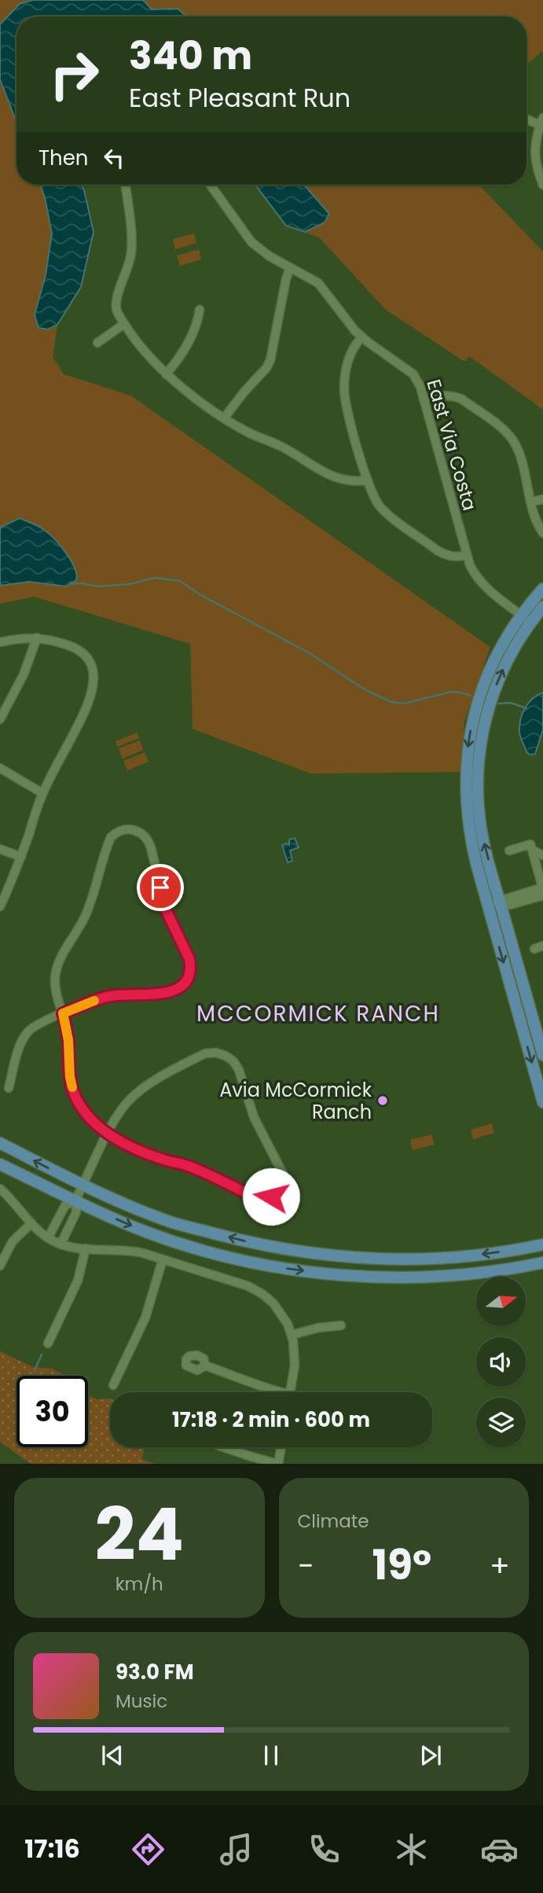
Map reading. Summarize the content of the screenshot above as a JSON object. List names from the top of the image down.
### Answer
{
  "streets": {
    "street": ["East Via Costa"]
  },
  "districts": ["MCCORMICK RANCH"],
  "places": ["Avia McCormick Ranch"],
  "north": "right",
  "page": {
    "turn": ["340 m", "East Pleasant Run"],
    "then": "Then",
    "limit": "30",
    "trip": "17:18 · 2 min · 600 m",
    "tile": [
      ["24", "km/h"],
      "Climate"
    ],
    "heat": ["−", "19°", "+"],
    "song": ["93.0 FM", "Music"],
    "tabs": "17:16"
  }
}
